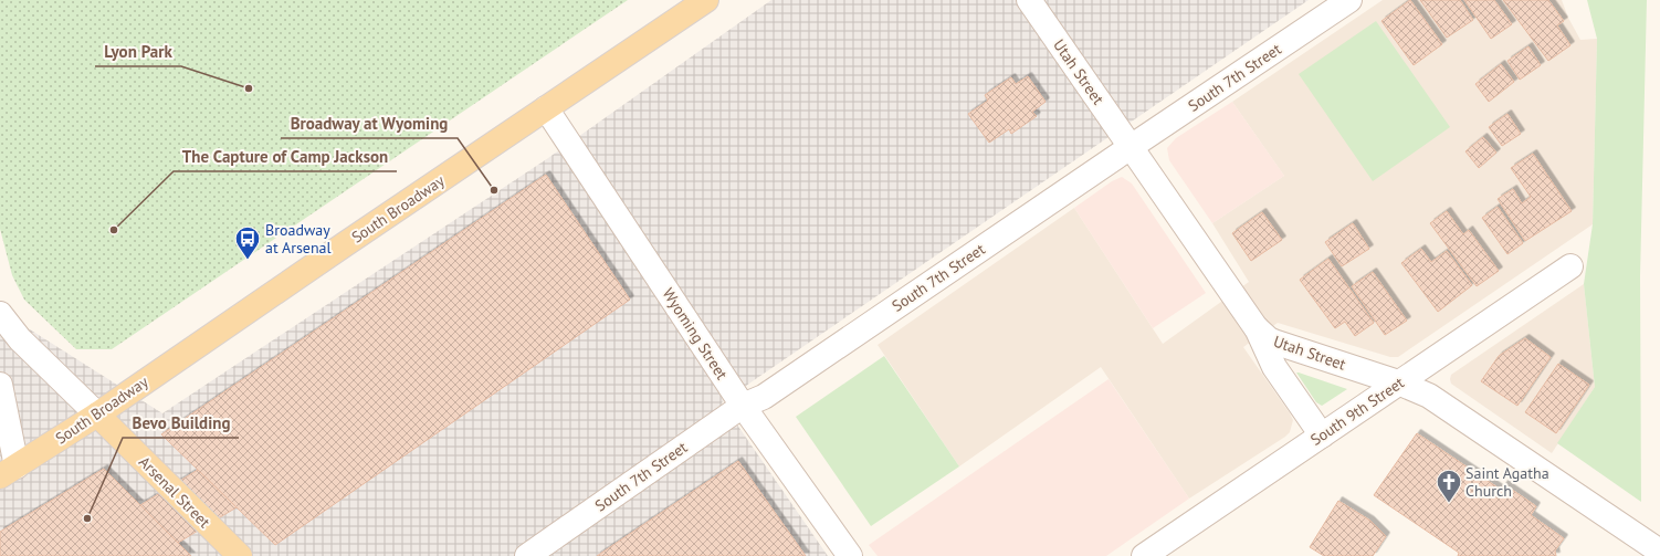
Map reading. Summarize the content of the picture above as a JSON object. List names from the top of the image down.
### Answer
{
  "streets": {
    "main road": ["South Broadway", "Arsenal Street"],
    "street": [
      "Utah Street",
      "South 7th Street",
      "Wyoming Street",
      "South 9th Street"
    ]
  },
  "crossings": [
    ["Utah Street", "South 7th Street"],
    ["Utah Street", "South 9th Street"],
    ["South 7th Street", "Wyoming Street"],
    ["South Broadway", "Wyoming Street"],
    ["South Broadway", "Arsenal Street"]
  ],
  "places": {
    "other": [
      "Lyon Park",
      "Broadway at Wyoming",
      "The Capture of Camp Jackson",
      "Bevo Building"
    ],
    "bus stop": ["Broadway at Arsenal"],
    "church": ["Saint Agatha Church"]
  }
}
